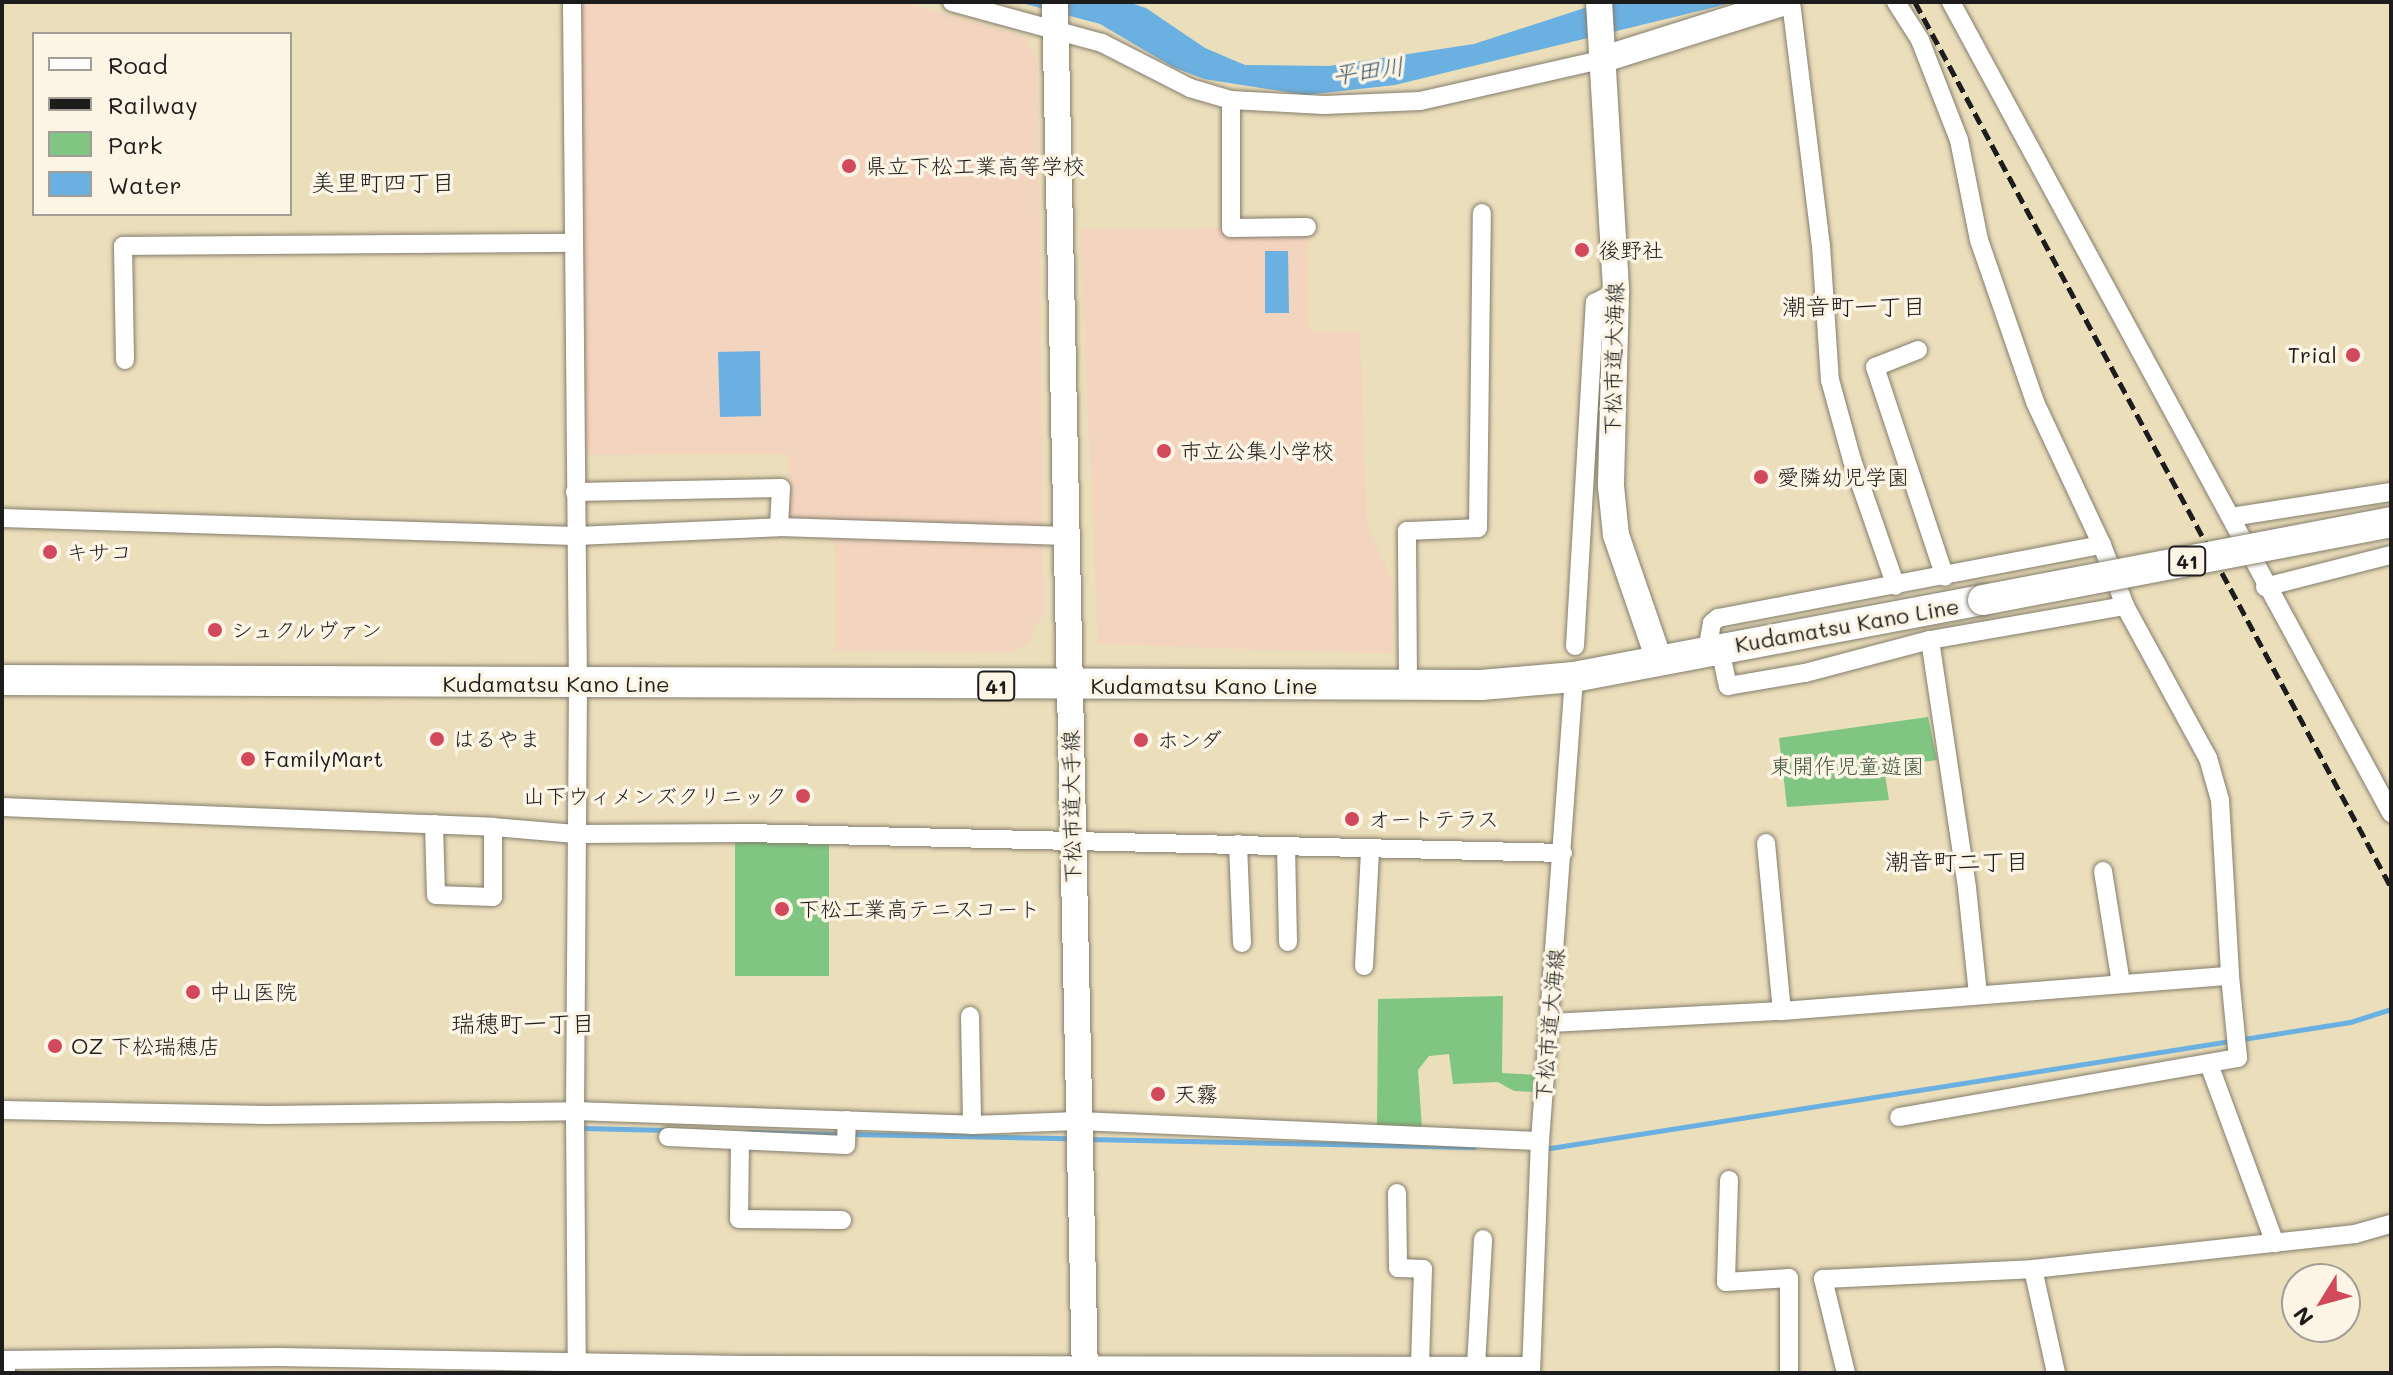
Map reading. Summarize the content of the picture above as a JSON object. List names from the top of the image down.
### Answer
{
  "streets": {
    "main road": ["41", "Kudamatsu Kano Line"],
    "street": ["下松市道大海線", "下松市道大手線"]
  },
  "crossings": [
    ["下松市道大海線", "Kudamatsu Kano Line"],
    ["Kudamatsu Kano Line", "下松市道大手線"]
  ],
  "districts": [
    "美里町四丁目",
    "潮音町一丁目",
    "潮音町二丁目",
    "瑞穂町一丁目"
  ],
  "water": ["平田川"],
  "parks": ["東開作児童遊園"],
  "places": [
    "県立下松工業高等学校",
    "後野社",
    "Trial",
    "市立公集小学校",
    "愛隣幼児学園",
    "キサコ",
    "シュクルヴァン",
    "はるやま",
    "ホンダ",
    "FamilyMart",
    "山下ウィメンズクリニック",
    "オートテラス",
    "下松工業高テニスコート",
    "中山医院",
    "OZ 下松瑞穂店",
    "天霧"
  ],
  "legend": [
    "Road",
    "Railway",
    "Park",
    "Water"
  ],
  "north": "bottom left"
}
